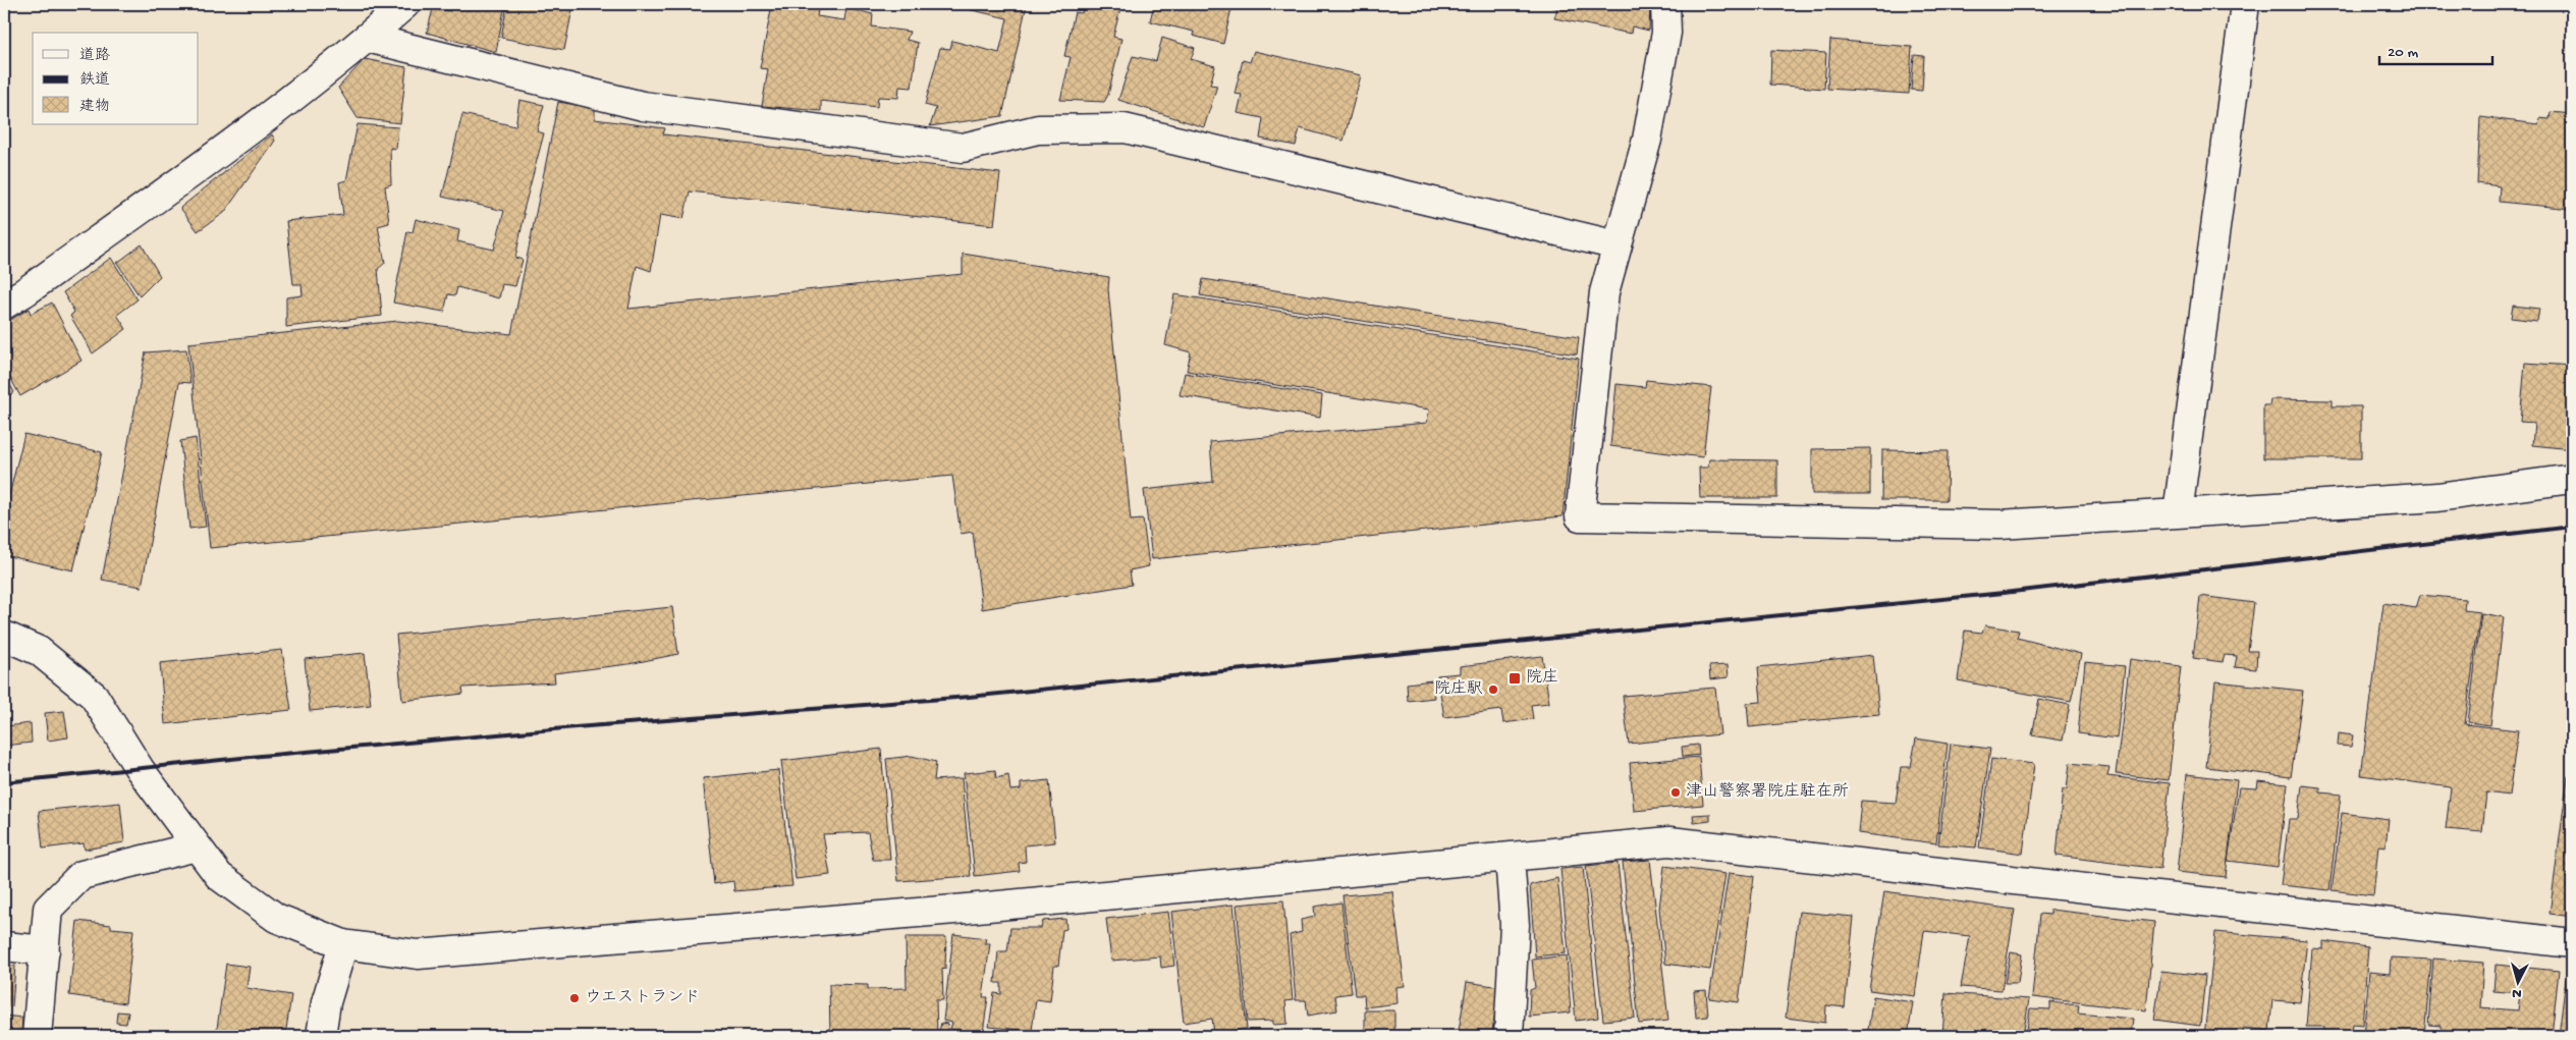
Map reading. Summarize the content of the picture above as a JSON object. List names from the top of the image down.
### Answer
{
  "places": {
    "transit": ["院庄"],
    "other": ["院庄駅", "津山警察署院庄駐在所", "ウエストランド"]
  },
  "legend": ["道路", "鉄道", "建物"],
  "scale_bar": "20 m",
  "north": "bottom"
}
